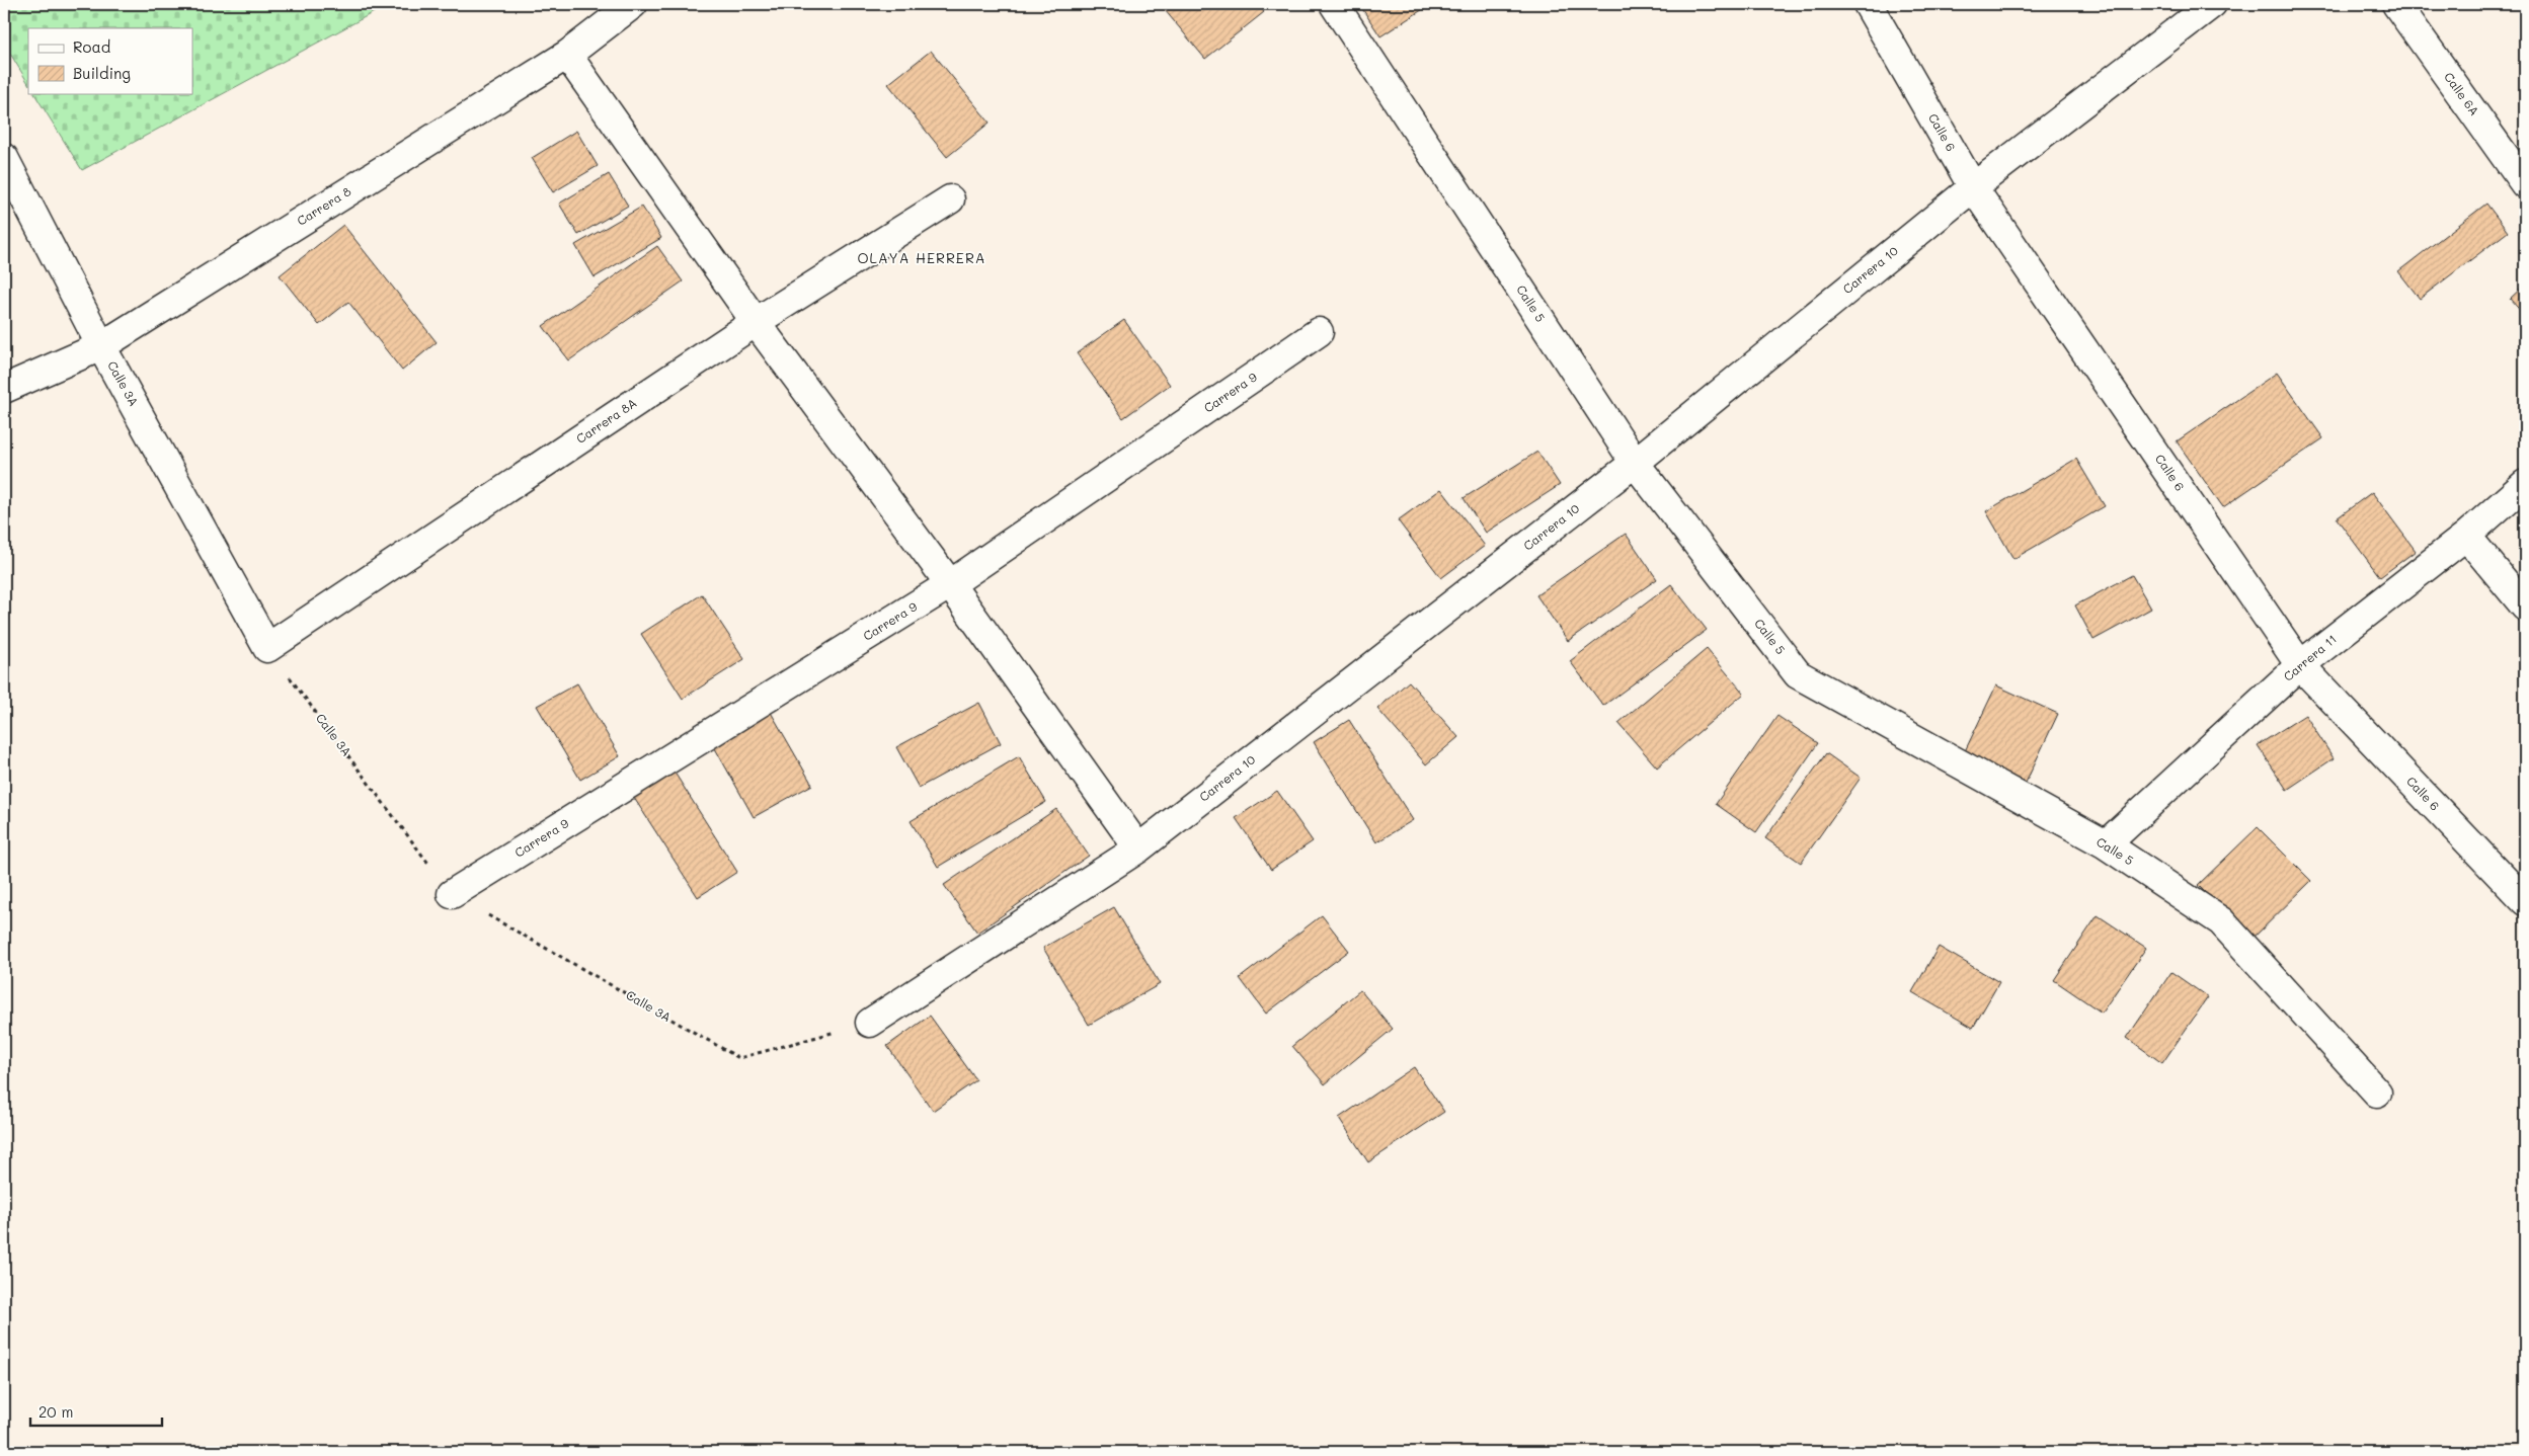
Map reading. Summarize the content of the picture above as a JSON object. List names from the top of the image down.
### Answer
{
  "streets": {
    "street": [
      "Calle 6A",
      "Calle 6",
      "Carrera 8",
      "Carrera 10",
      "Calle 5",
      "Calle 3A",
      "Carrera 9",
      "Carrera 8A",
      "Carrera 11"
    ]
  },
  "crossings": [
    ["Calle 6", "Carrera 10"],
    ["Calle 6", "Carrera 11"],
    ["Carrera 8", "Calle 3A"],
    ["Carrera 10", "Calle 5"],
    ["Carrera 10", "Calle 3A"],
    ["Calle 5", "Carrera 11"],
    ["Calle 3A", "Carrera 9"],
    ["Calle 3A", "Carrera 8A"]
  ],
  "districts": ["OLAYA HERRERA"],
  "legend": ["Road", "Building"],
  "scale_bar": "20 m"
}
